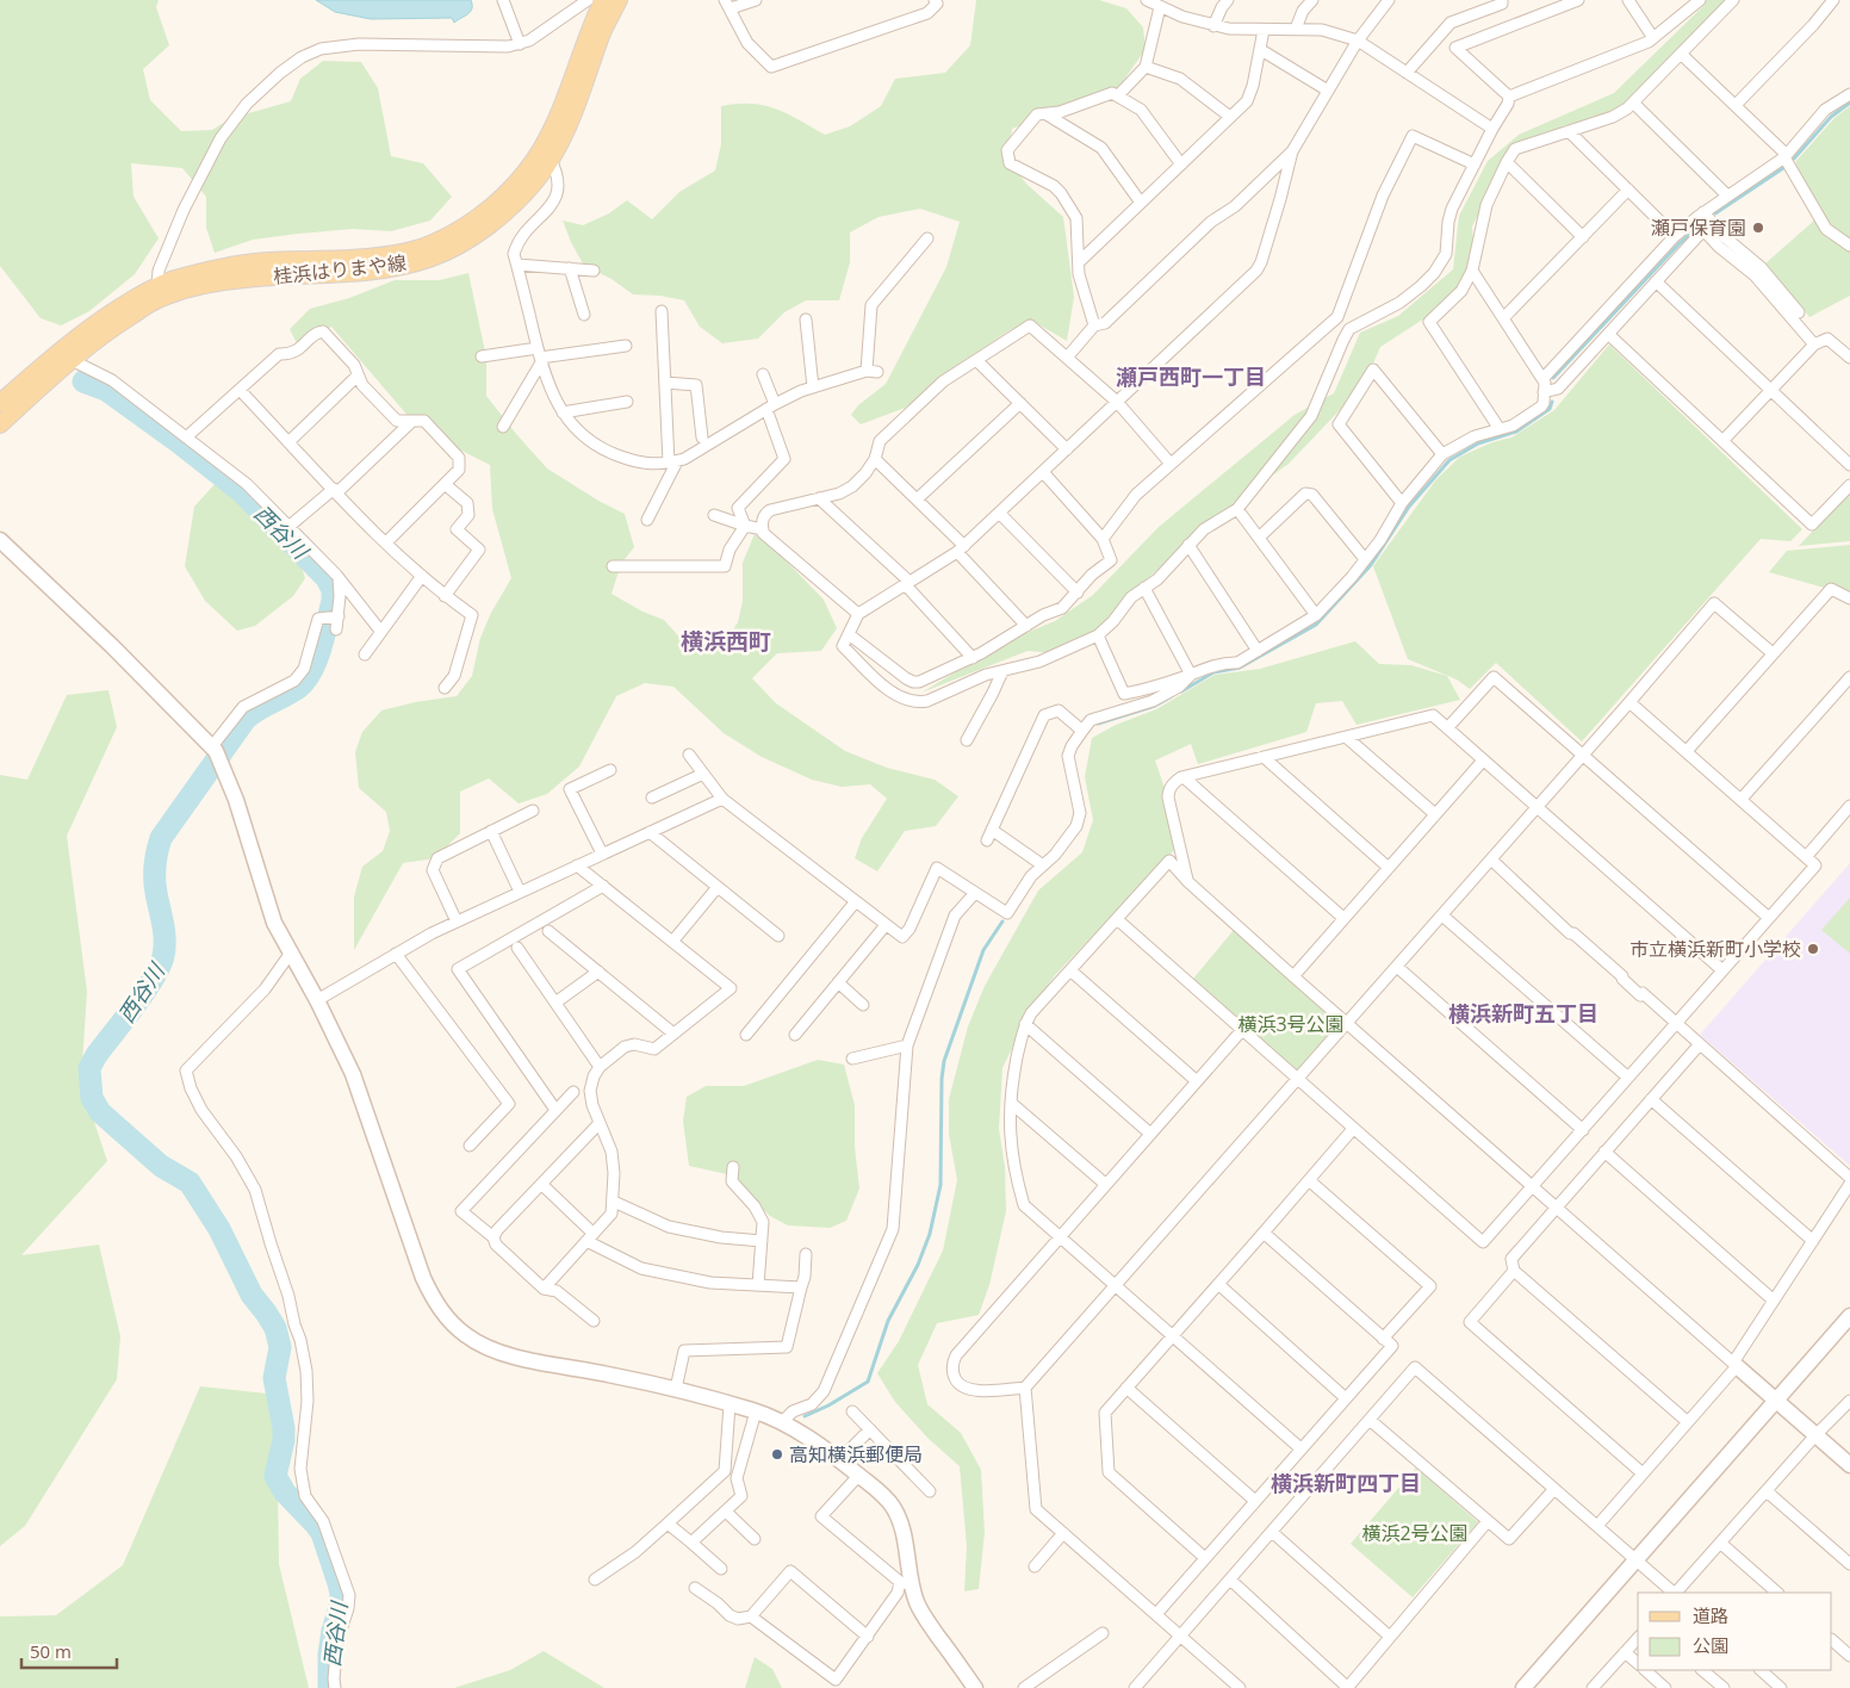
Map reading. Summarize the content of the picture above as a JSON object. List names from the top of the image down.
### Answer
{
  "streets": {
    "main road": ["桂浜はりまや線"]
  },
  "districts": [
    "瀬戸西町一丁目",
    "横浜西町",
    "横浜新町五丁目",
    "横浜新町四丁目"
  ],
  "water": ["西谷川"],
  "parks": ["横浜3号公園", "横浜2号公園"],
  "places": ["瀬戸保育園", "市立横浜新町小学校", "高知横浜郵便局"],
  "legend": ["道路", "公園"],
  "scale_bar": "50 m"
}
